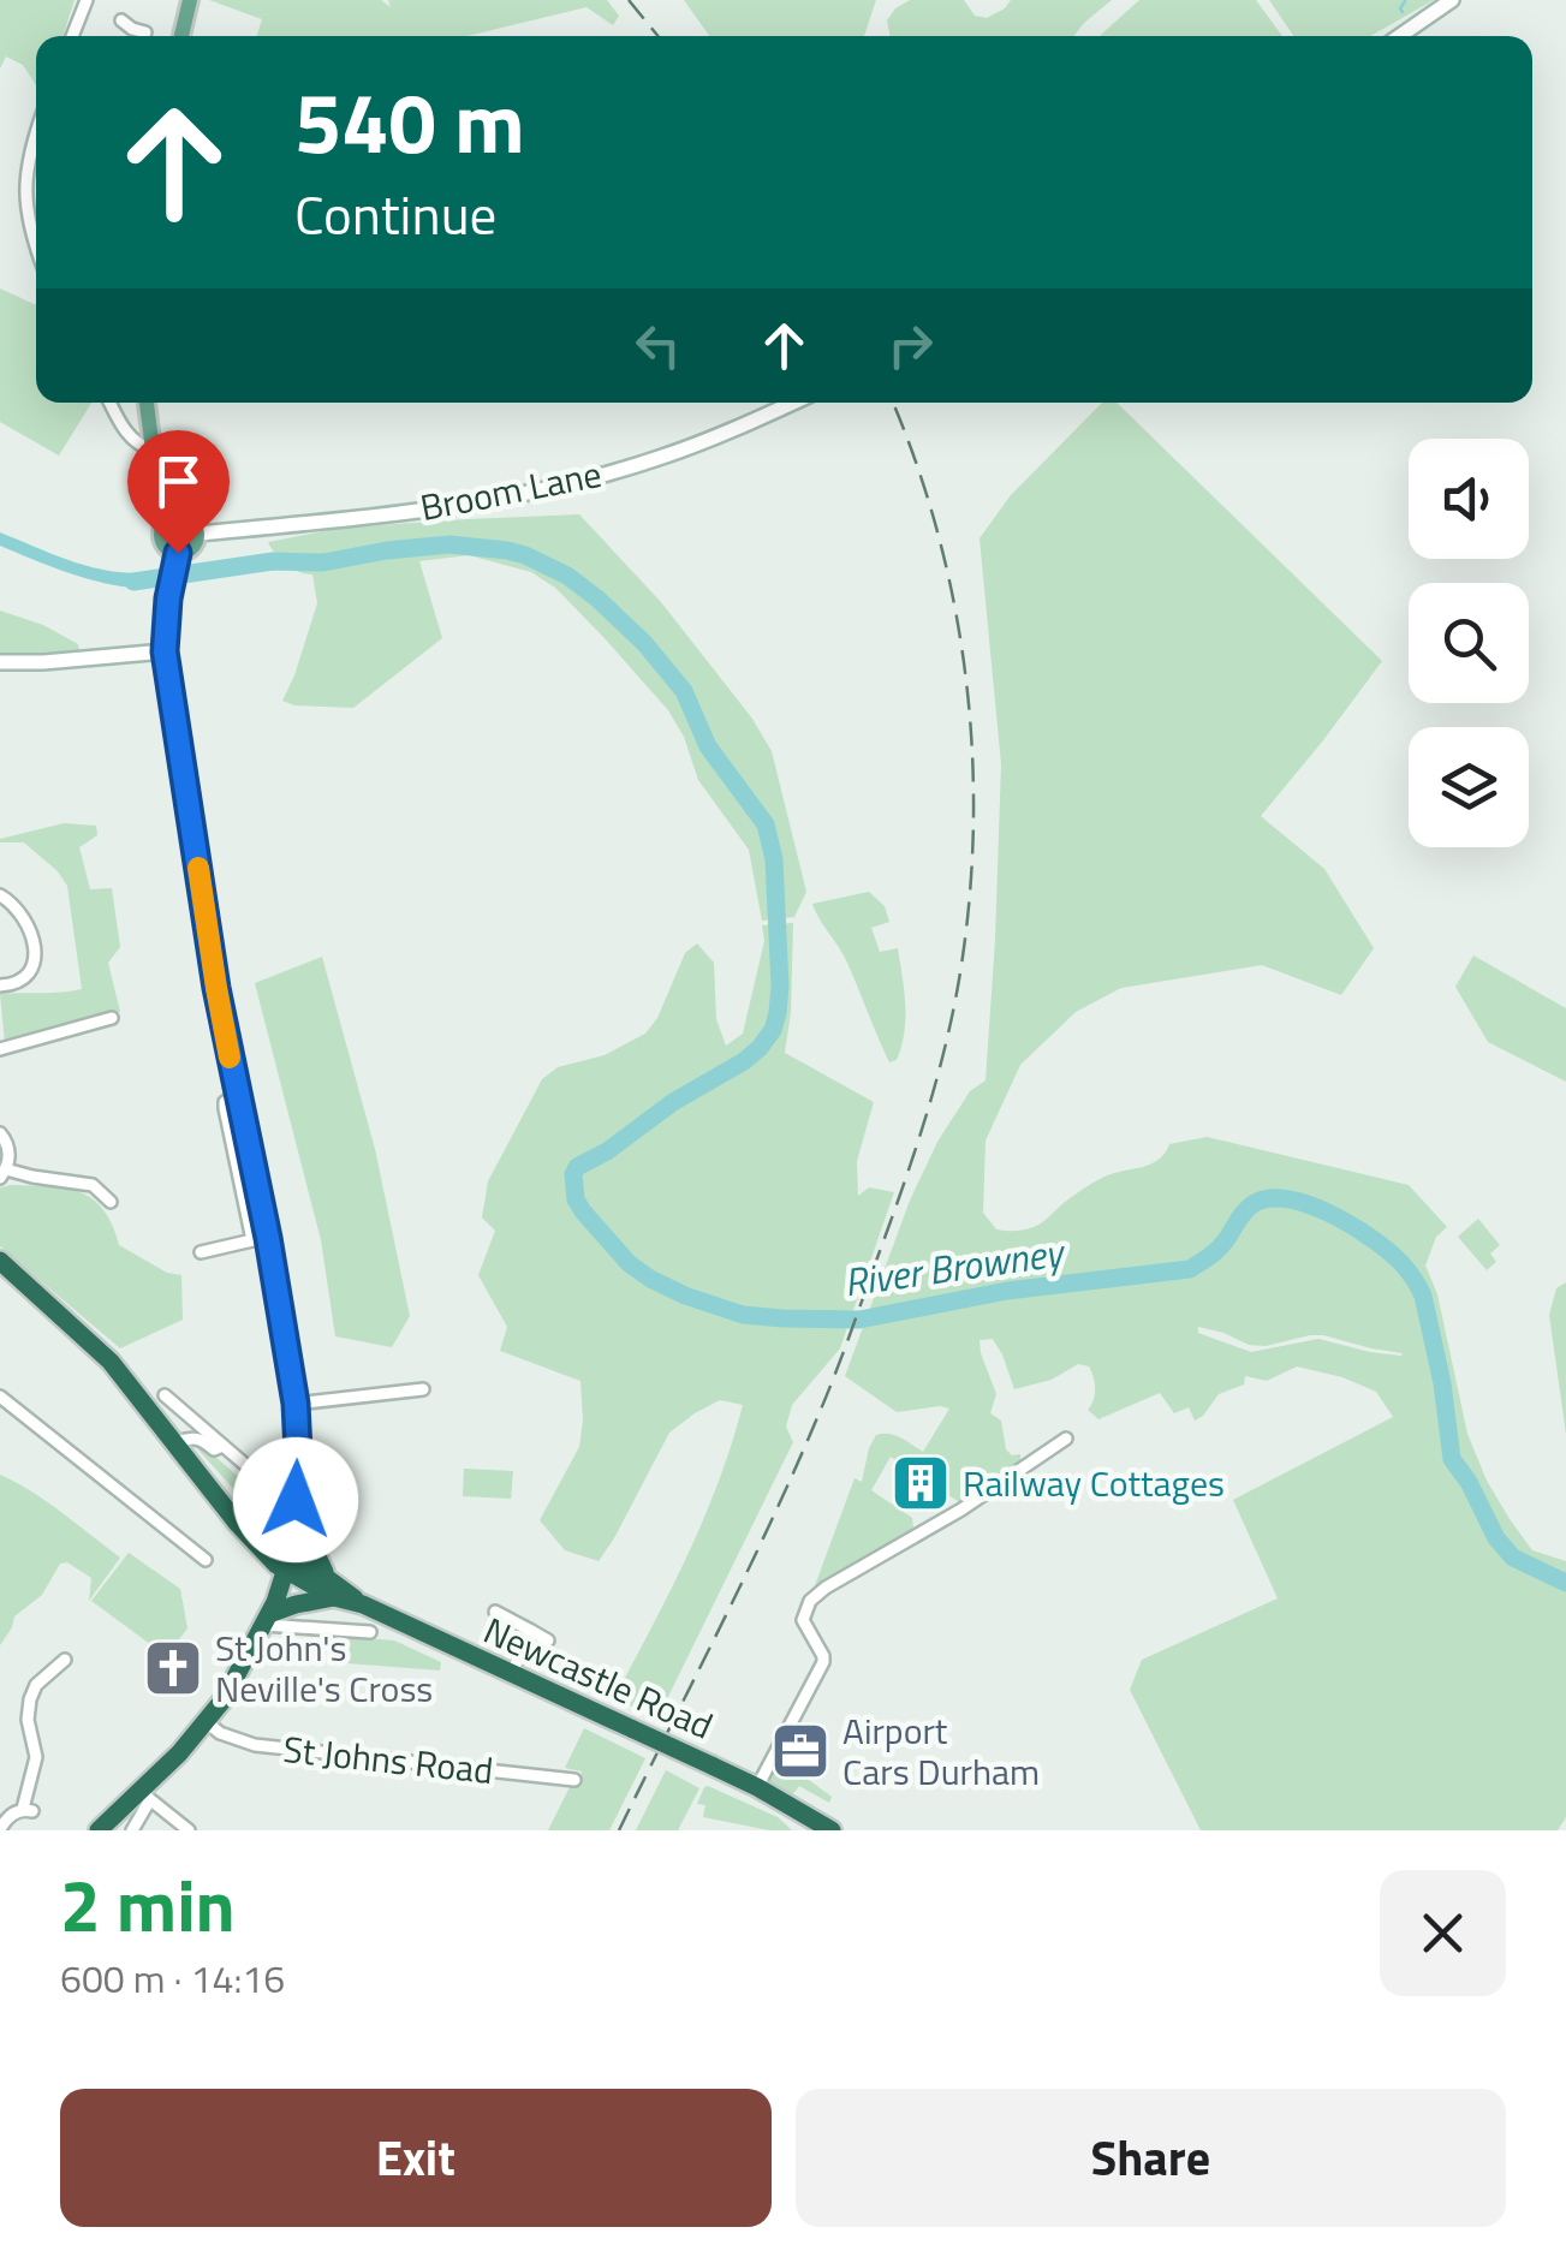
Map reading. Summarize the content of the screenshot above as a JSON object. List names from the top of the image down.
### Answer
{
  "streets": {
    "highway": ["Newcastle Road"],
    "main road": ["Broom Lane"],
    "street": ["St Johns Road"]
  },
  "water": ["River Browney"],
  "places": {
    "building": ["Railway Cottages"],
    "church": ["St John's Neville's Cross"],
    "office": ["Airport Cars Durham"]
  },
  "page": {
    "turn": ["540 m", "Continue"],
    "heading": ["2 min", "600 m · 14:16"],
    "buttons": ["Exit", "Share"]
  }
}
